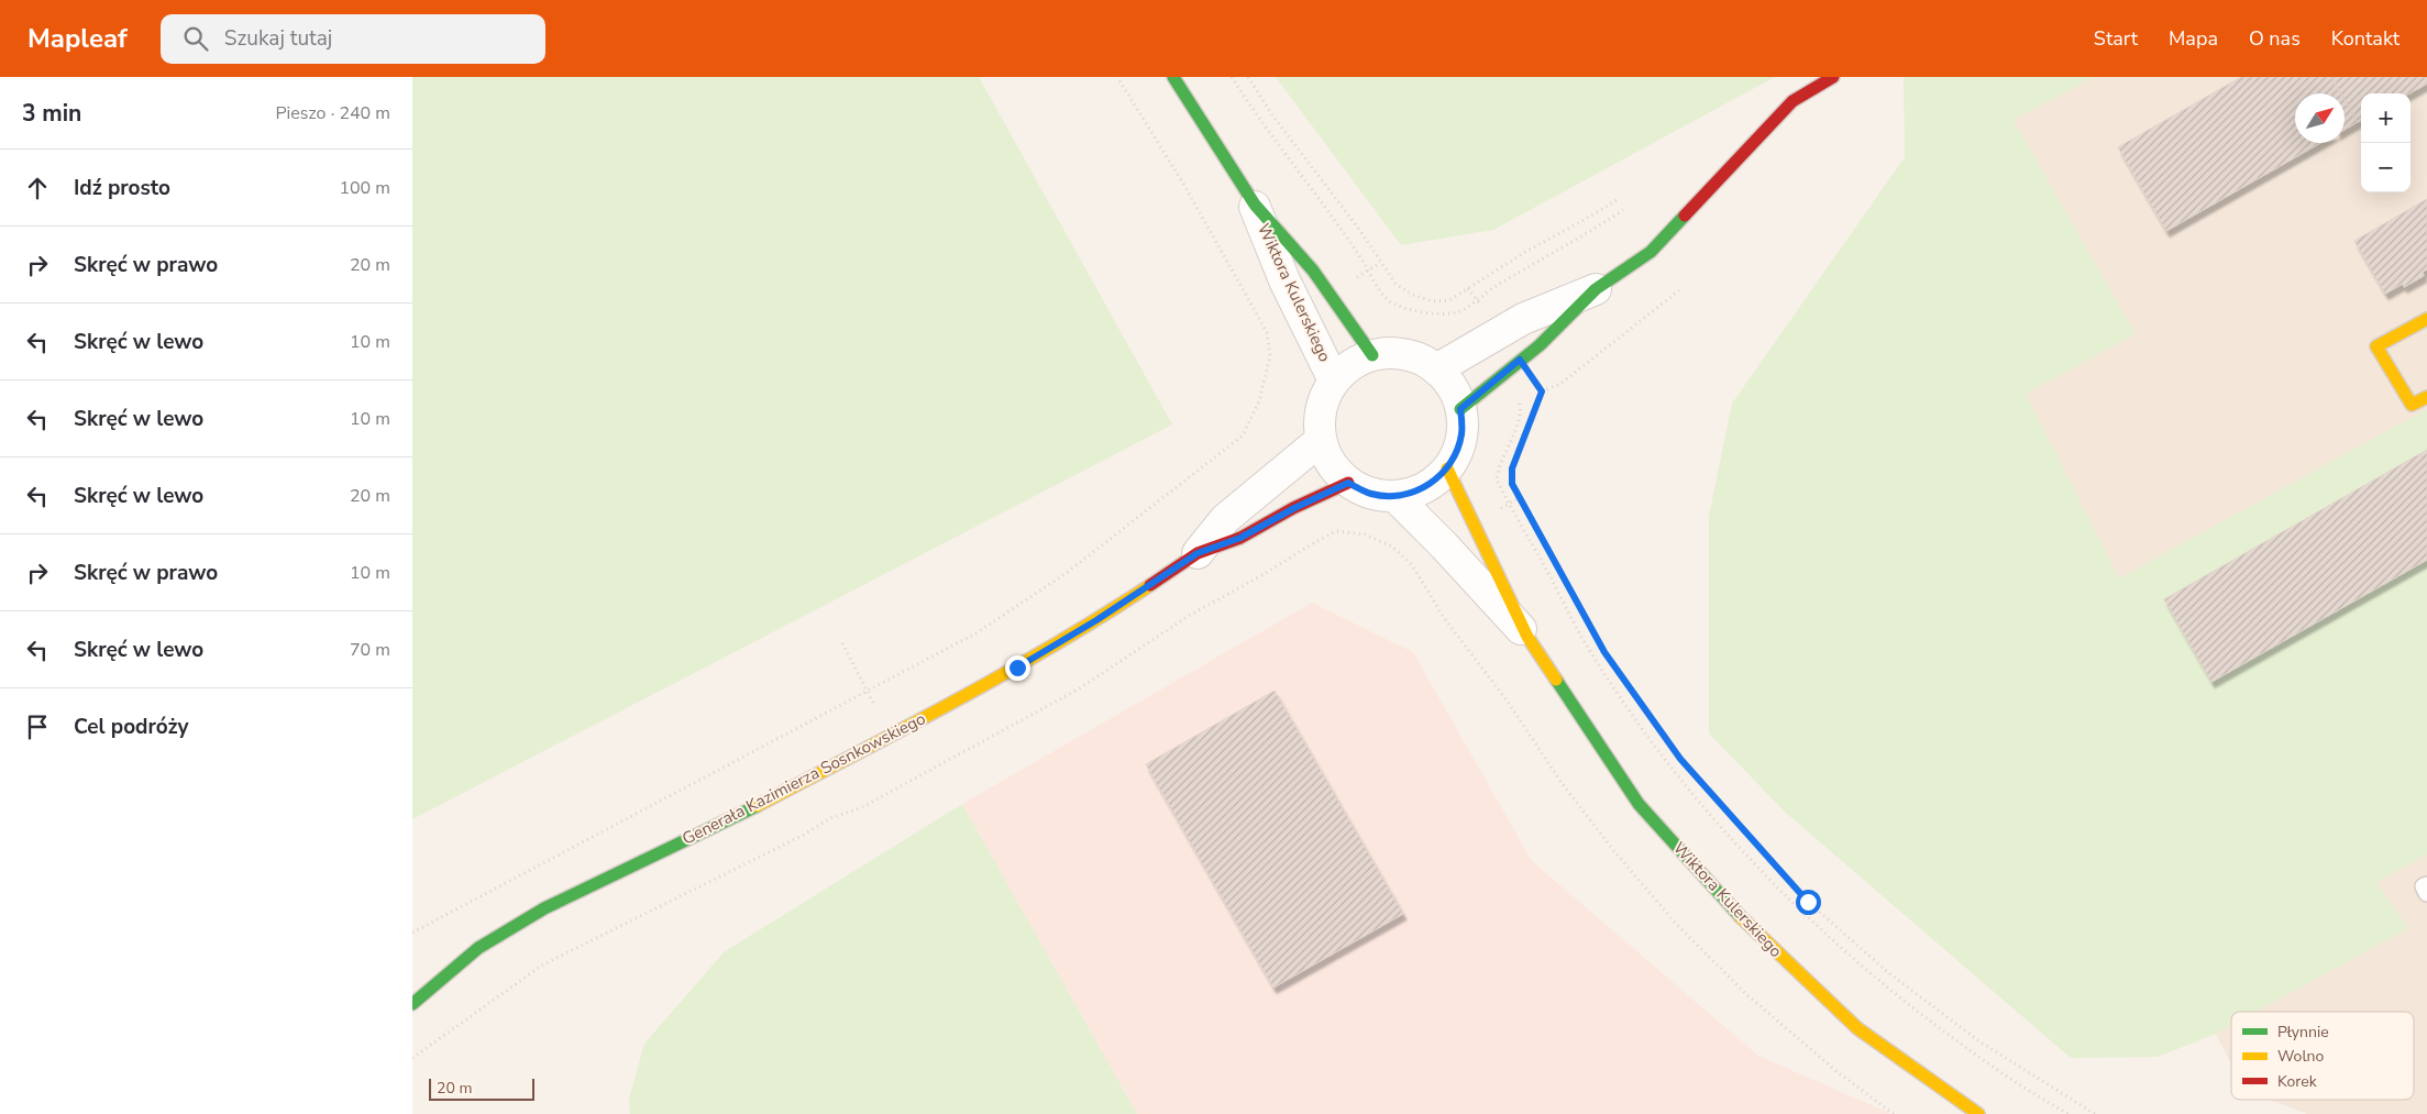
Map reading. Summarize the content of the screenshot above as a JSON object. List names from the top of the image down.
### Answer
{
  "streets": {
    "street": ["Wiktora Kulerskiego", "Generała Kazimierza Sosnkowskiego"]
  },
  "crossings": [
    ["Wiktora Kulerskiego", "Generała Kazimierza Sosnkowskiego"]
  ],
  "legend": ["Płynnie", "Wolno", "Korek"],
  "scale_bar": "20 m",
  "north": "top right",
  "page": {
    "header": "Mapleaf",
    "search": "Szukaj tutaj",
    "nav": [
      "Start",
      "Mapa",
      "O nas",
      "Kontakt"
    ],
    "heading": ["3 min", "Pieszo · 240 m"],
    "map_buttons": ["+", "−"],
    "list": [
      ["Idź prosto", "100 m"],
      ["Skręć w prawo", "20 m"],
      ["Skręć w lewo", "10 m"],
      ["Skręć w lewo", "10 m"],
      ["Skręć w lewo", "20 m"],
      ["Skręć w prawo", "10 m"],
      ["Skręć w lewo", "70 m"],
      "Cel podróży"
    ],
    "scale": "20 m"
  }
}
